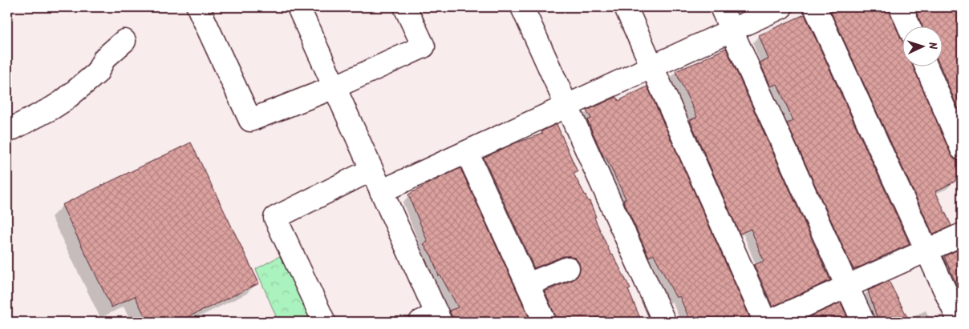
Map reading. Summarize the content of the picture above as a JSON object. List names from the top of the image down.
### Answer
{
  "north": "right"
}
